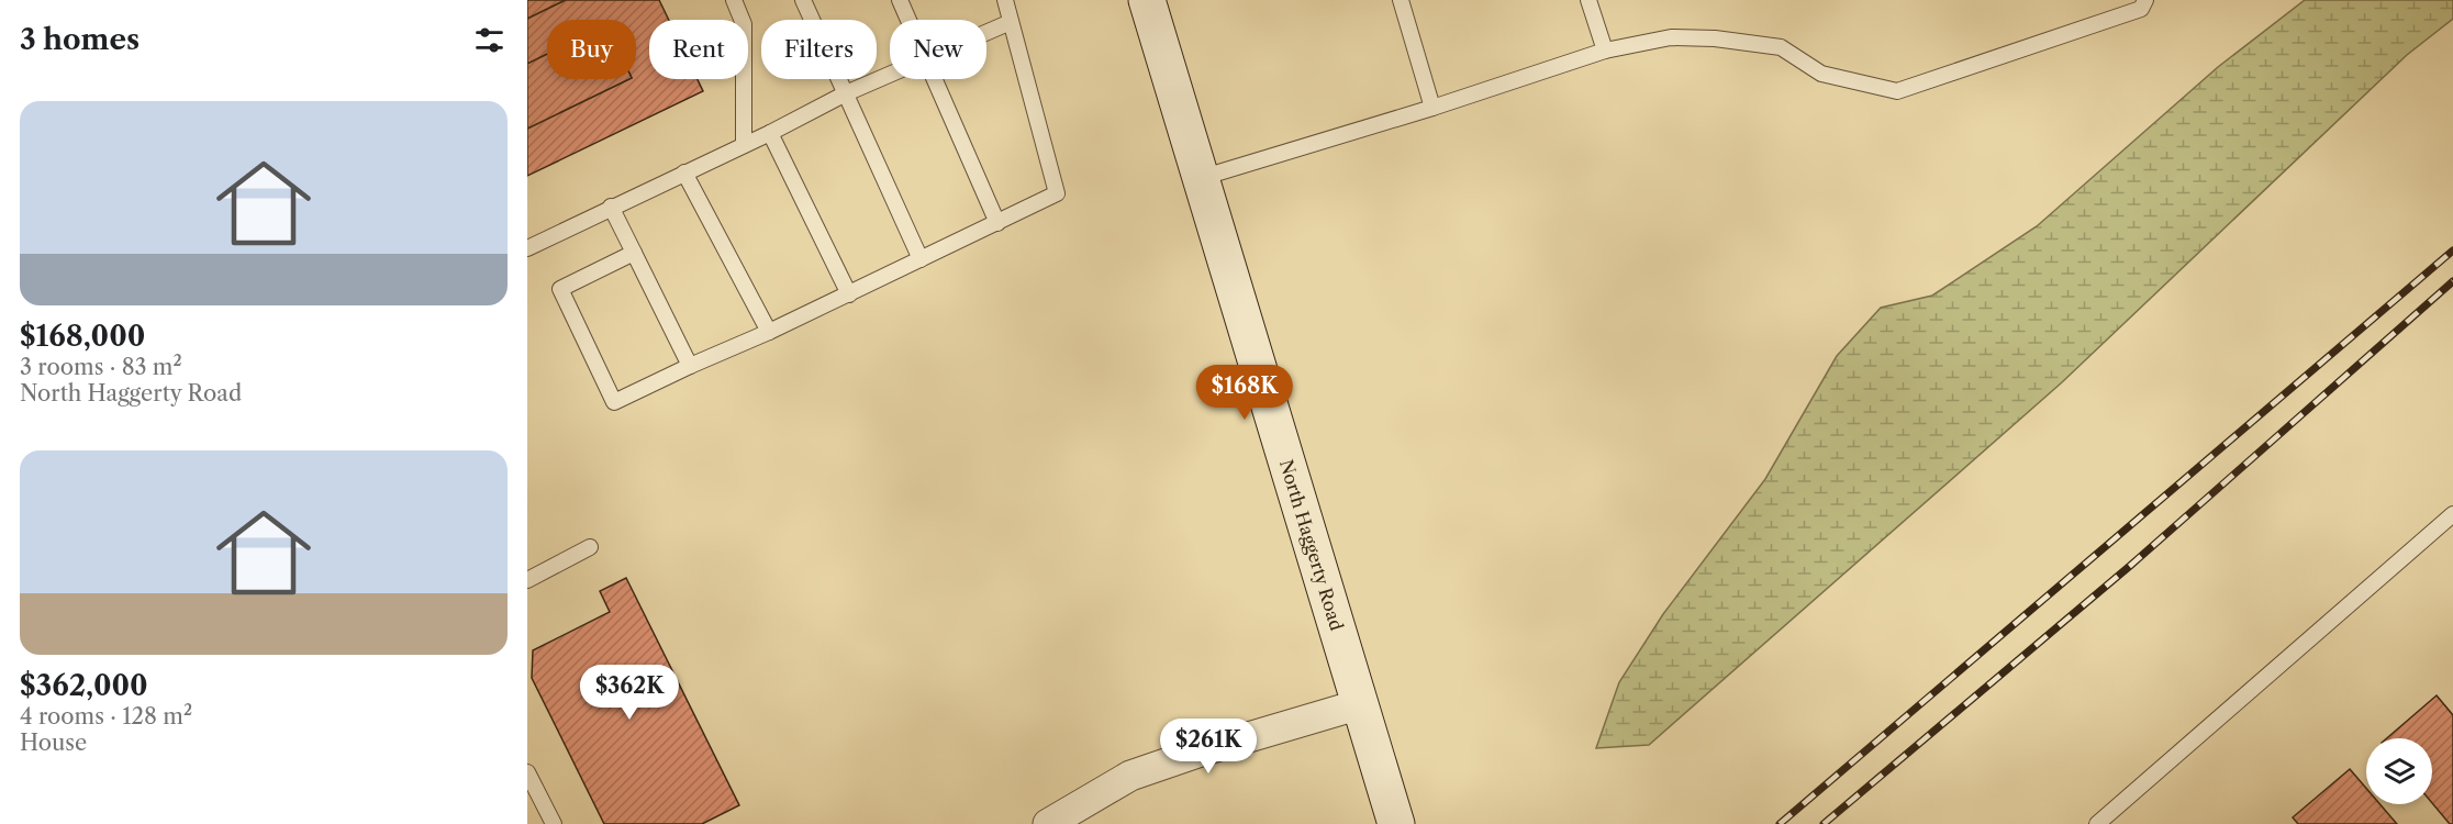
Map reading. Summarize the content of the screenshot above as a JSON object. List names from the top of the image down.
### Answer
{
  "streets": {
    "street": ["North Haggerty Road"]
  },
  "page": {
    "heading": "3 homes",
    "chip": [
      "Buy",
      "Rent",
      "Filters",
      "New"
    ],
    "list": [
      {
        "name": "$168,000",
        "note": "3 rooms · 83 m² · North Haggerty Road"
      },
      {
        "name": "$362,000",
        "note": "4 rooms · 128 m² · House"
      }
    ],
    "price": ["$168K", "$362K", "$261K"]
  }
}
